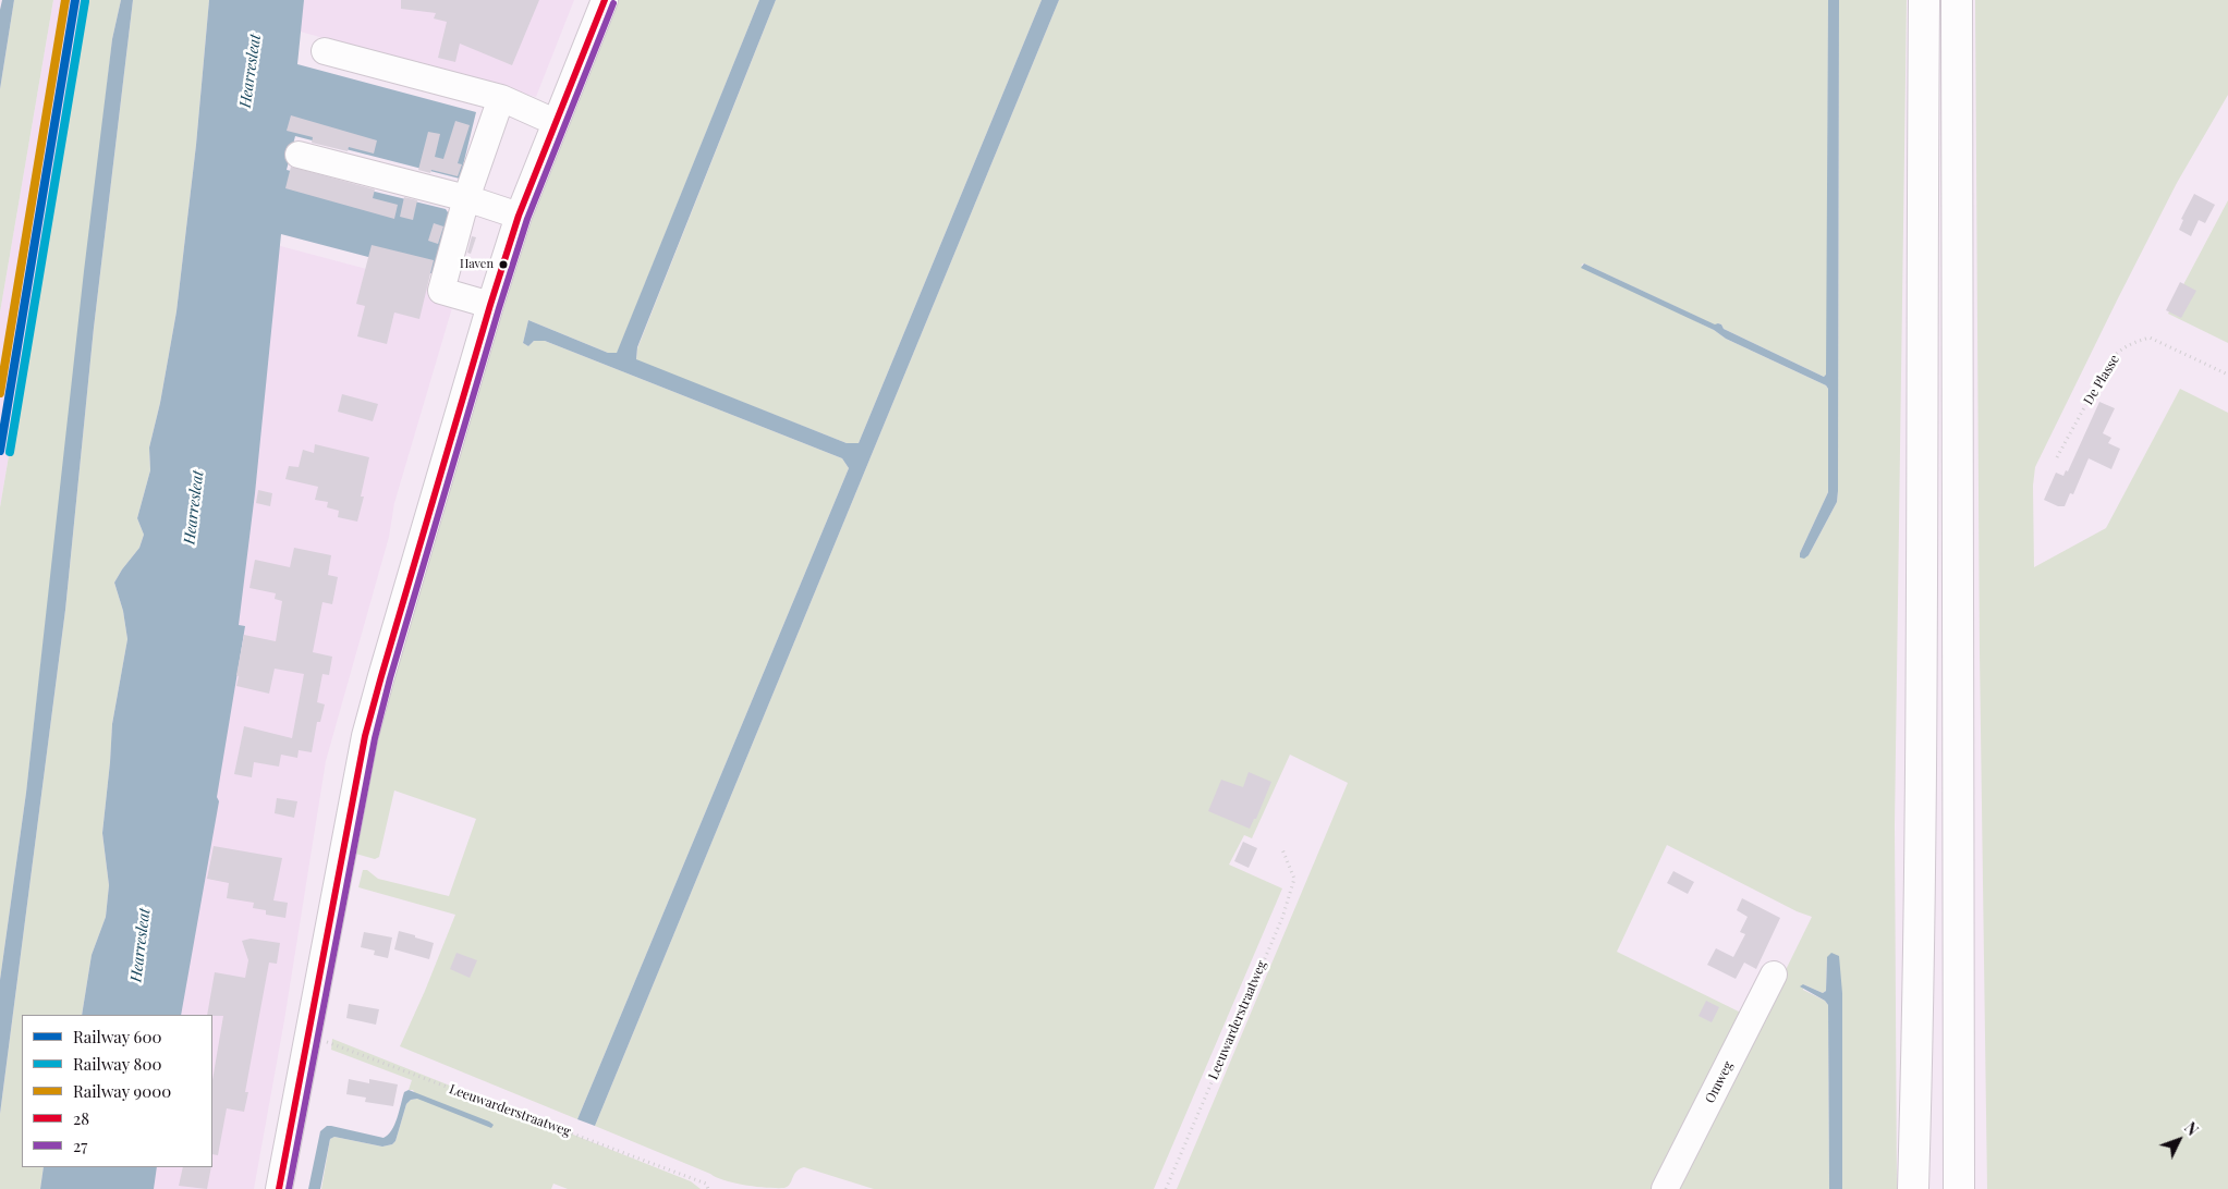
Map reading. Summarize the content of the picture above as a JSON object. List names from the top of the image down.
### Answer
{
  "streets": {
    "street": ["Omweg"],
    "path": ["De Plasse", "Leeuwarderstraatweg"]
  },
  "water": ["Hearresleat"],
  "places": ["Haven"],
  "lines": [
    "rail line 600",
    "rail line 9000",
    "transit line 28",
    "rail line 800",
    "transit line 27"
  ],
  "legend": [
    "Railway 600",
    "Railway 800",
    "Railway 9000",
    "28",
    "27"
  ],
  "north": "top right"
}
